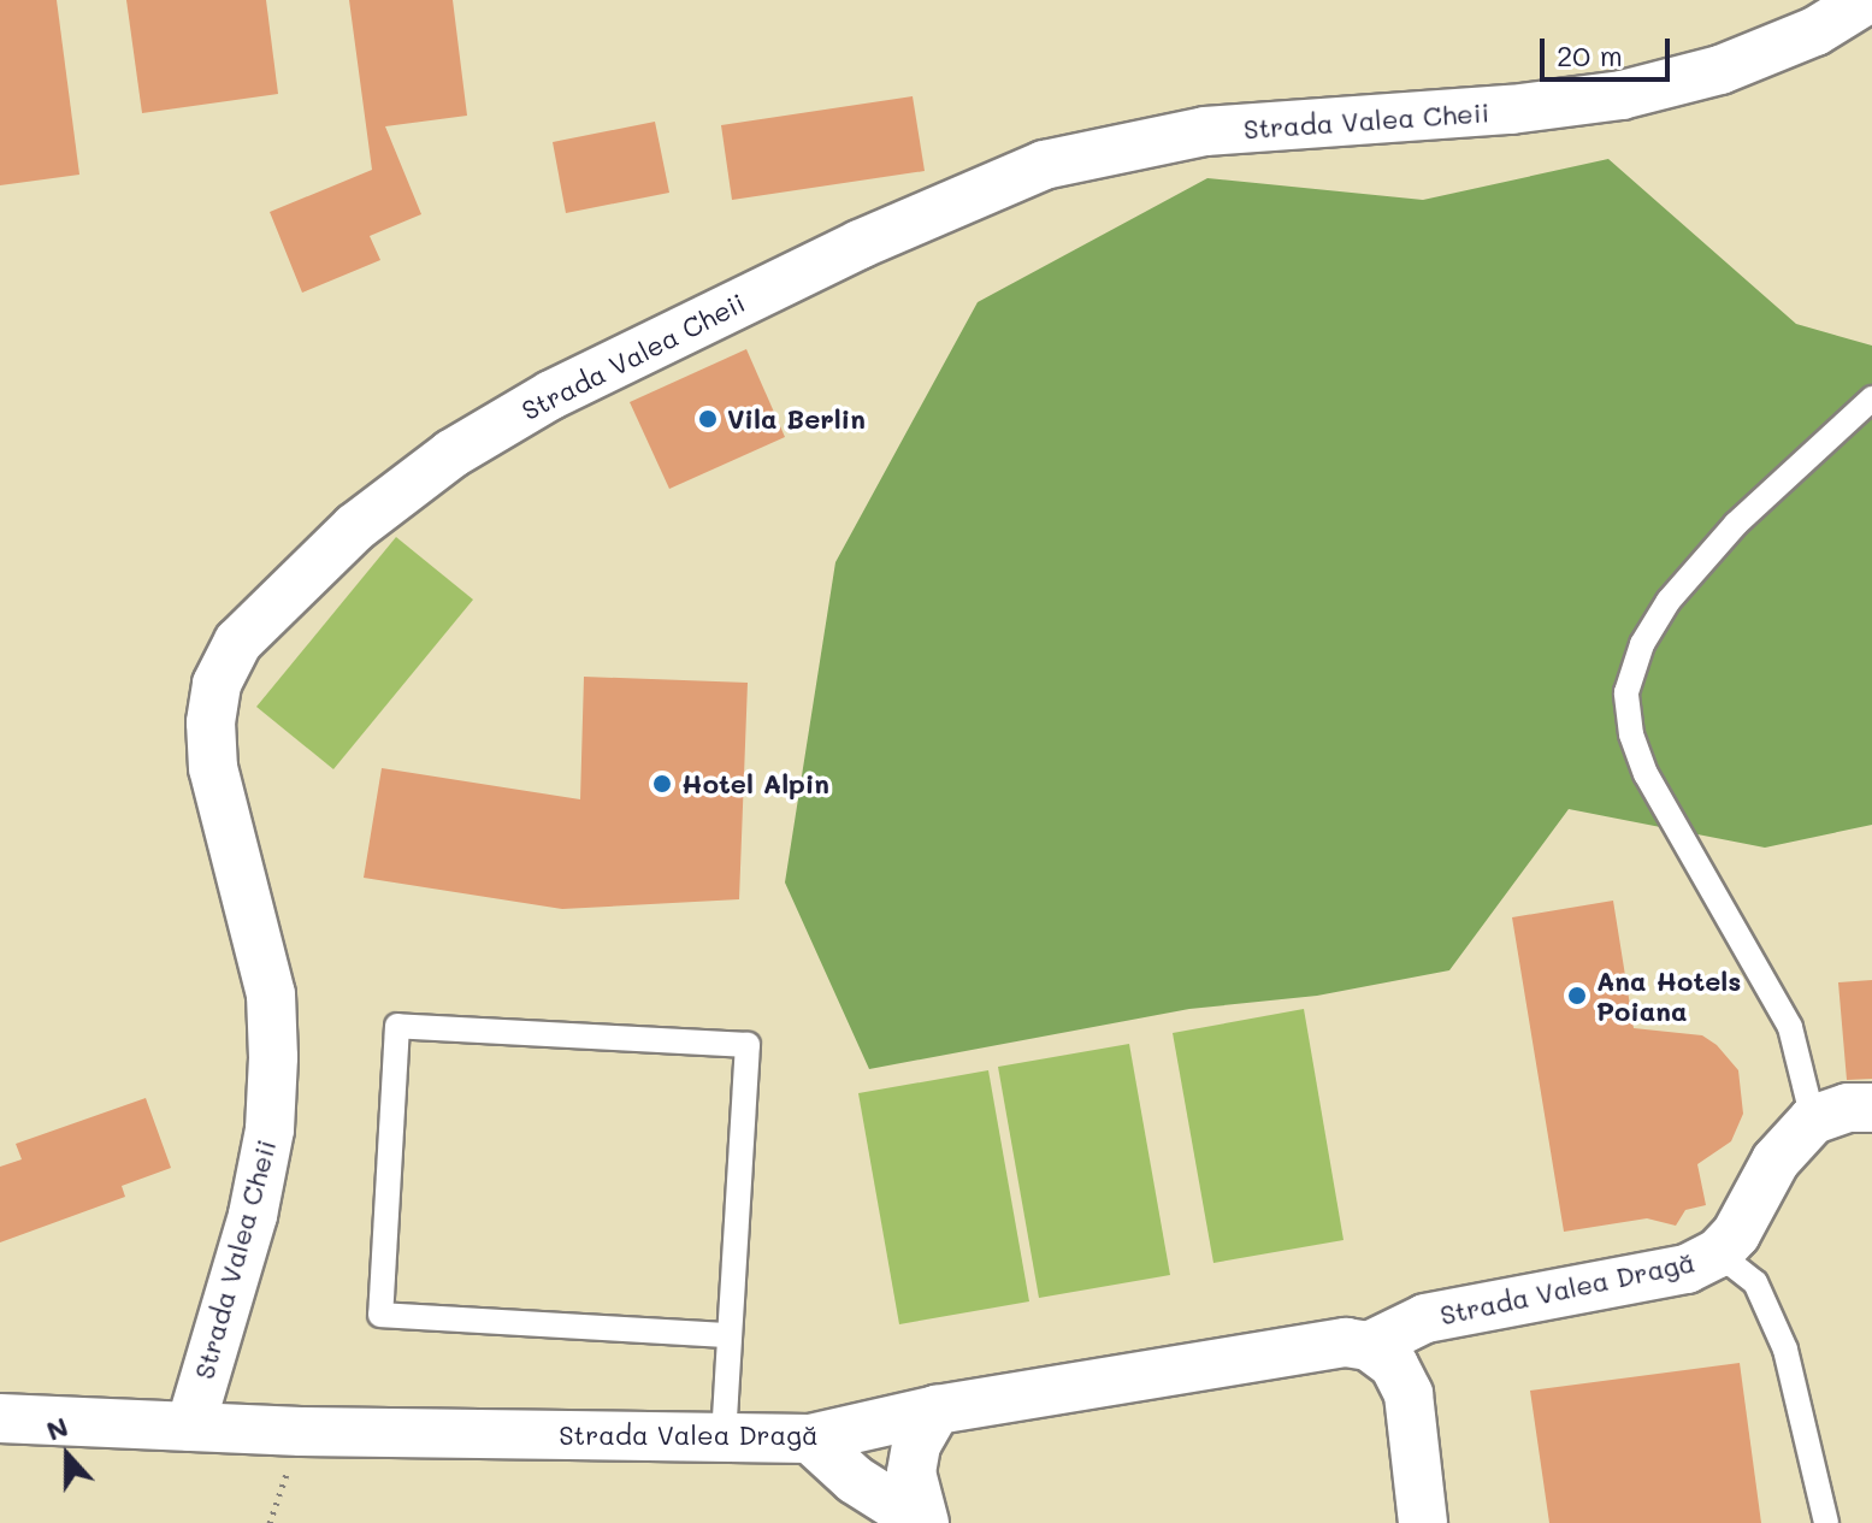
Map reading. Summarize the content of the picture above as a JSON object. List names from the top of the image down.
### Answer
{
  "streets": {
    "street": ["Strada Valea Cheii", "Strada Valea Dragă"]
  },
  "crossings": [
    ["Strada Valea Cheii", "Strada Valea Dragă"]
  ],
  "places": ["Vila Berlin", "Hotel Alpin", "Ana Hotels Poiana"],
  "scale_bar": "20 m",
  "north": "top"
}
